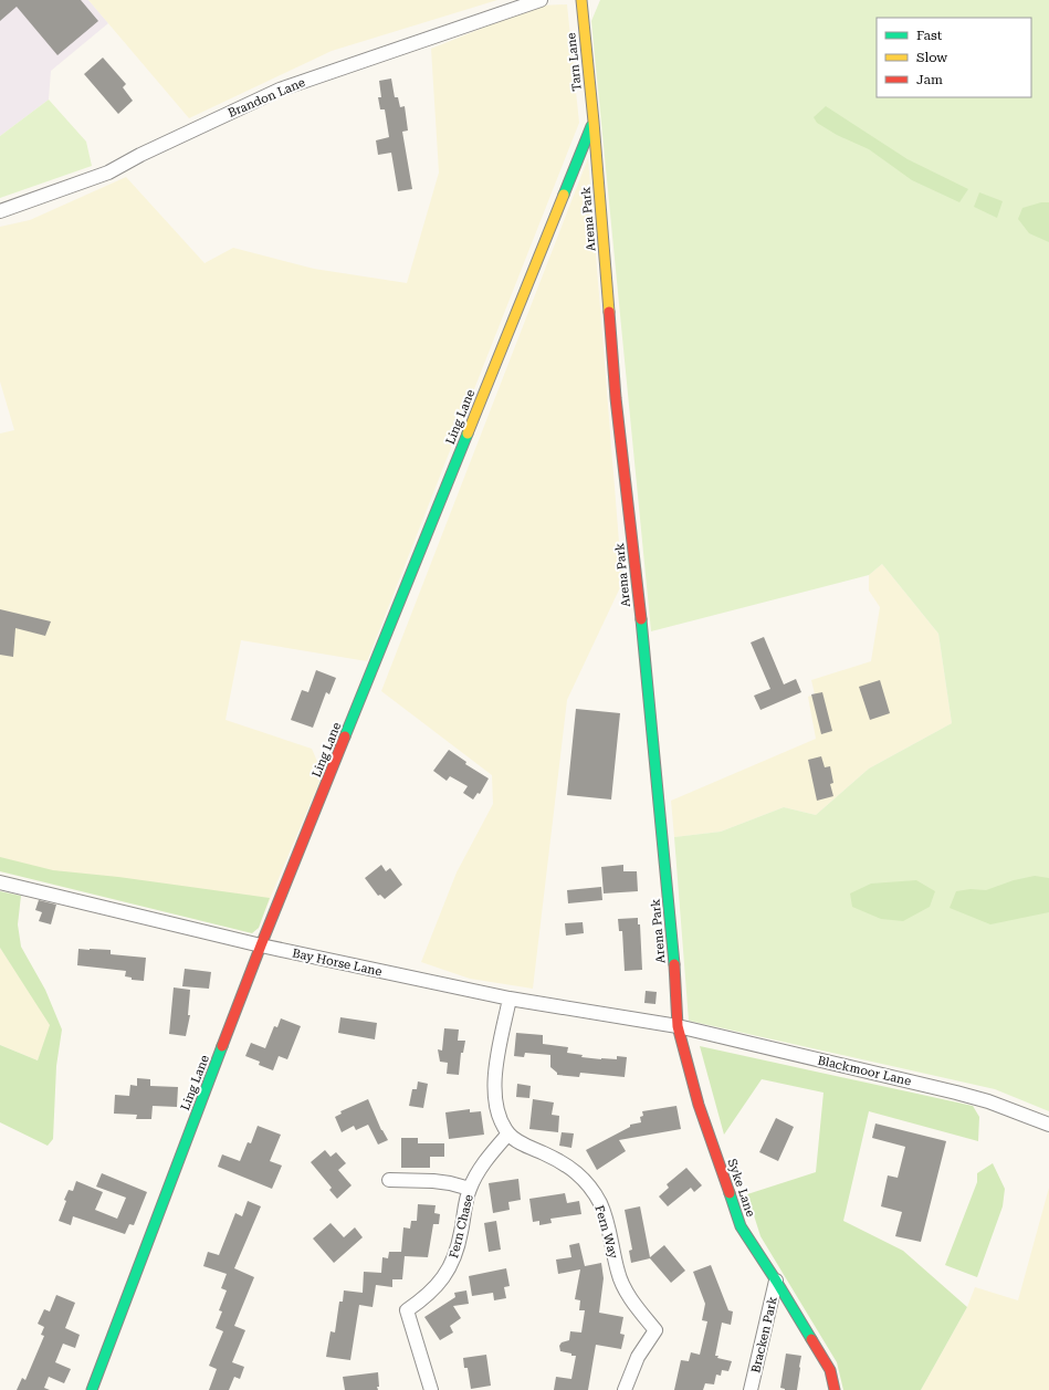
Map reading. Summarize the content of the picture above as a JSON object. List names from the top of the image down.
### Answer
{
  "streets": {
    "street": [
      "Tarn Lane",
      "Brandon Lane",
      "Arena Park",
      "Ling Lane",
      "Bay Horse Lane",
      "Blackmoor Lane",
      "Syke Lane",
      "Fern Chase",
      "Fern Way",
      "Bracken Park"
    ]
  },
  "crossings": [
    ["Tarn Lane", "Arena Park"],
    ["Tarn Lane", "Ling Lane"],
    ["Arena Park", "Ling Lane"],
    ["Arena Park", "Bay Horse Lane"],
    ["Arena Park", "Blackmoor Lane"],
    ["Arena Park", "Syke Lane"],
    ["Ling Lane", "Bay Horse Lane"],
    ["Bay Horse Lane", "Blackmoor Lane"],
    ["Bay Horse Lane", "Syke Lane"],
    ["Blackmoor Lane", "Syke Lane"],
    ["Syke Lane", "Bracken Park"],
    ["Fern Chase", "Fern Way"]
  ],
  "legend": ["Fast", "Slow", "Jam"]
}
